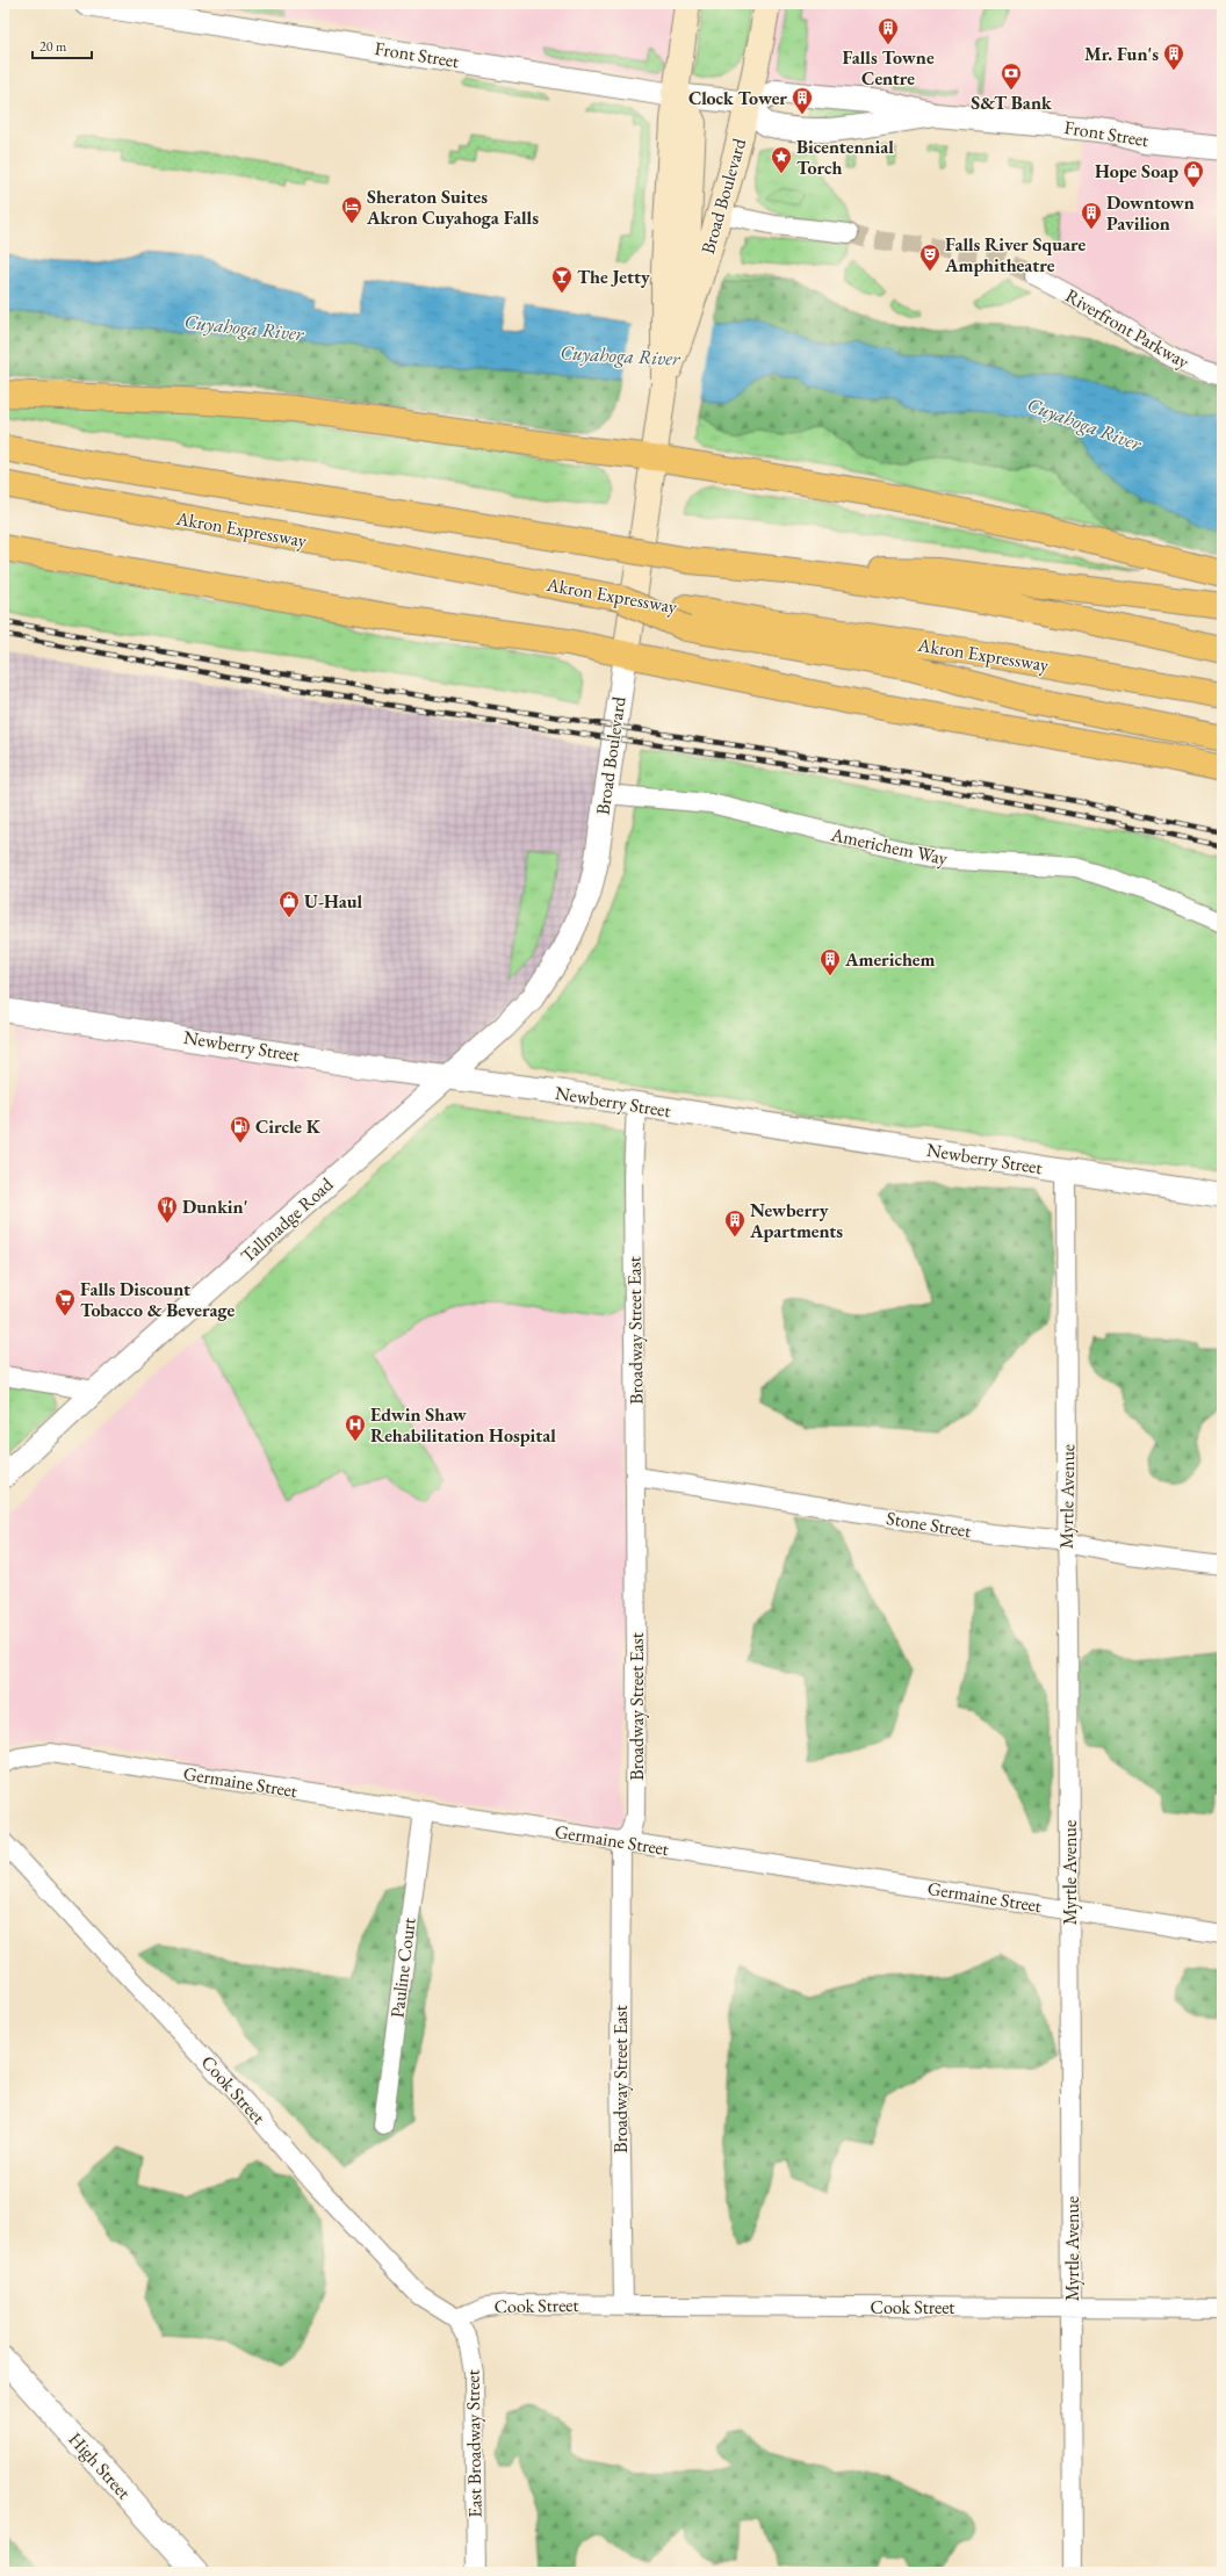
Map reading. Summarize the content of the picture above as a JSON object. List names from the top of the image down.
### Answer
{
  "streets": {
    "highway": ["Akron Expressway"],
    "main road": ["Broad Boulevard"],
    "street": [
      "Front Street",
      "Riverfront Parkway",
      "Americhem Way",
      "Newberry Street",
      "Tallmadge Road",
      "Broadway Street East",
      "Myrtle Avenue",
      "Stone Street",
      "Germaine Street",
      "Pauline Court",
      "Cook Street",
      "East Broadway Street",
      "High Street"
    ]
  },
  "crossings": [
    ["Front Street", "Broad Boulevard"],
    ["Broad Boulevard", "Americhem Way"],
    ["Broad Boulevard", "Newberry Street"],
    ["Broad Boulevard", "Tallmadge Road"],
    ["Newberry Street", "Tallmadge Road"],
    ["Newberry Street", "Broadway Street East"],
    ["Newberry Street", "Myrtle Avenue"],
    ["Broadway Street East", "Stone Street"],
    ["Broadway Street East", "Germaine Street"],
    ["Broadway Street East", "Cook Street"],
    ["Myrtle Avenue", "Stone Street"],
    ["Myrtle Avenue", "Germaine Street"],
    ["Myrtle Avenue", "Cook Street"],
    ["Germaine Street", "Pauline Court"],
    ["Cook Street", "East Broadway Street"]
  ],
  "water": ["Cuyahoga River"],
  "places": {
    "building": [
      "Falls Towne Centre",
      "Mr. Fun's",
      "Clock Tower",
      "Downtown Pavilion",
      "Americhem",
      "Newberry Apartments"
    ],
    "bank": ["S&T Bank"],
    "place": ["Bicentennial Torch"],
    "shop": ["Hope Soap", "U-Haul"],
    "hotel": ["Sheraton Suites Akron Cuyahoga Falls"],
    "theatre": ["Falls River Square Amphitheatre"],
    "bar": ["The Jetty"],
    "fuel station": ["Circle K"],
    "restaurant": ["Dunkin'"],
    "supermarket": ["Falls Discount Tobacco & Beverage"],
    "hospital": ["Edwin Shaw Rehabilitation Hospital"]
  },
  "scale_bar": "20 m"
}
